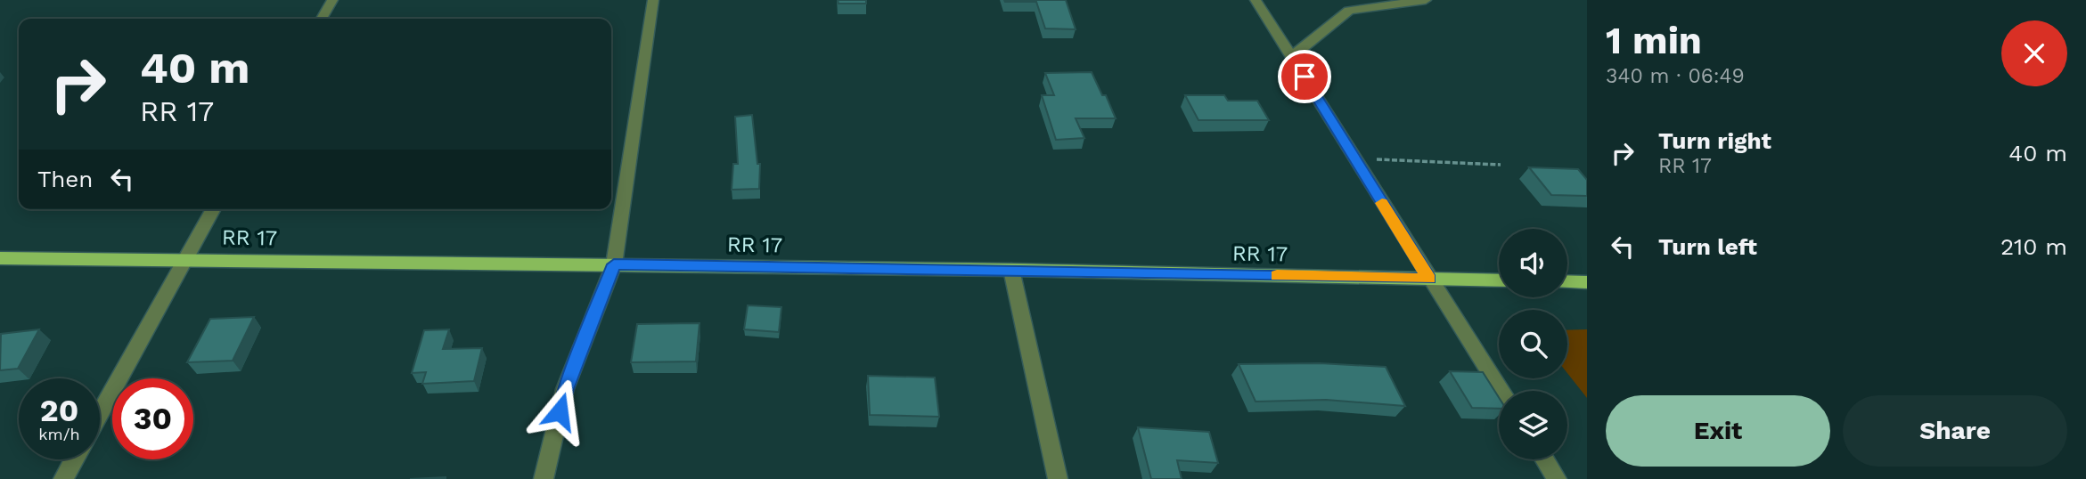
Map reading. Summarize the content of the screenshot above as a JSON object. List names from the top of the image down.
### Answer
{
  "streets": {
    "main road": ["RR 17"]
  },
  "page": {
    "heading": ["1 min", "340 m · 06:49"],
    "turn": ["40 m", "RR 17"],
    "list": [
      {
        "name": "Turn right",
        "note": "RR 17",
        "value": "40 m"
      },
      {
        "name": "Turn left",
        "value": "210 m"
      }
    ],
    "then": "Then",
    "speed": "20 km/h",
    "limit": "30",
    "buttons": ["Exit", "Share"]
  }
}
